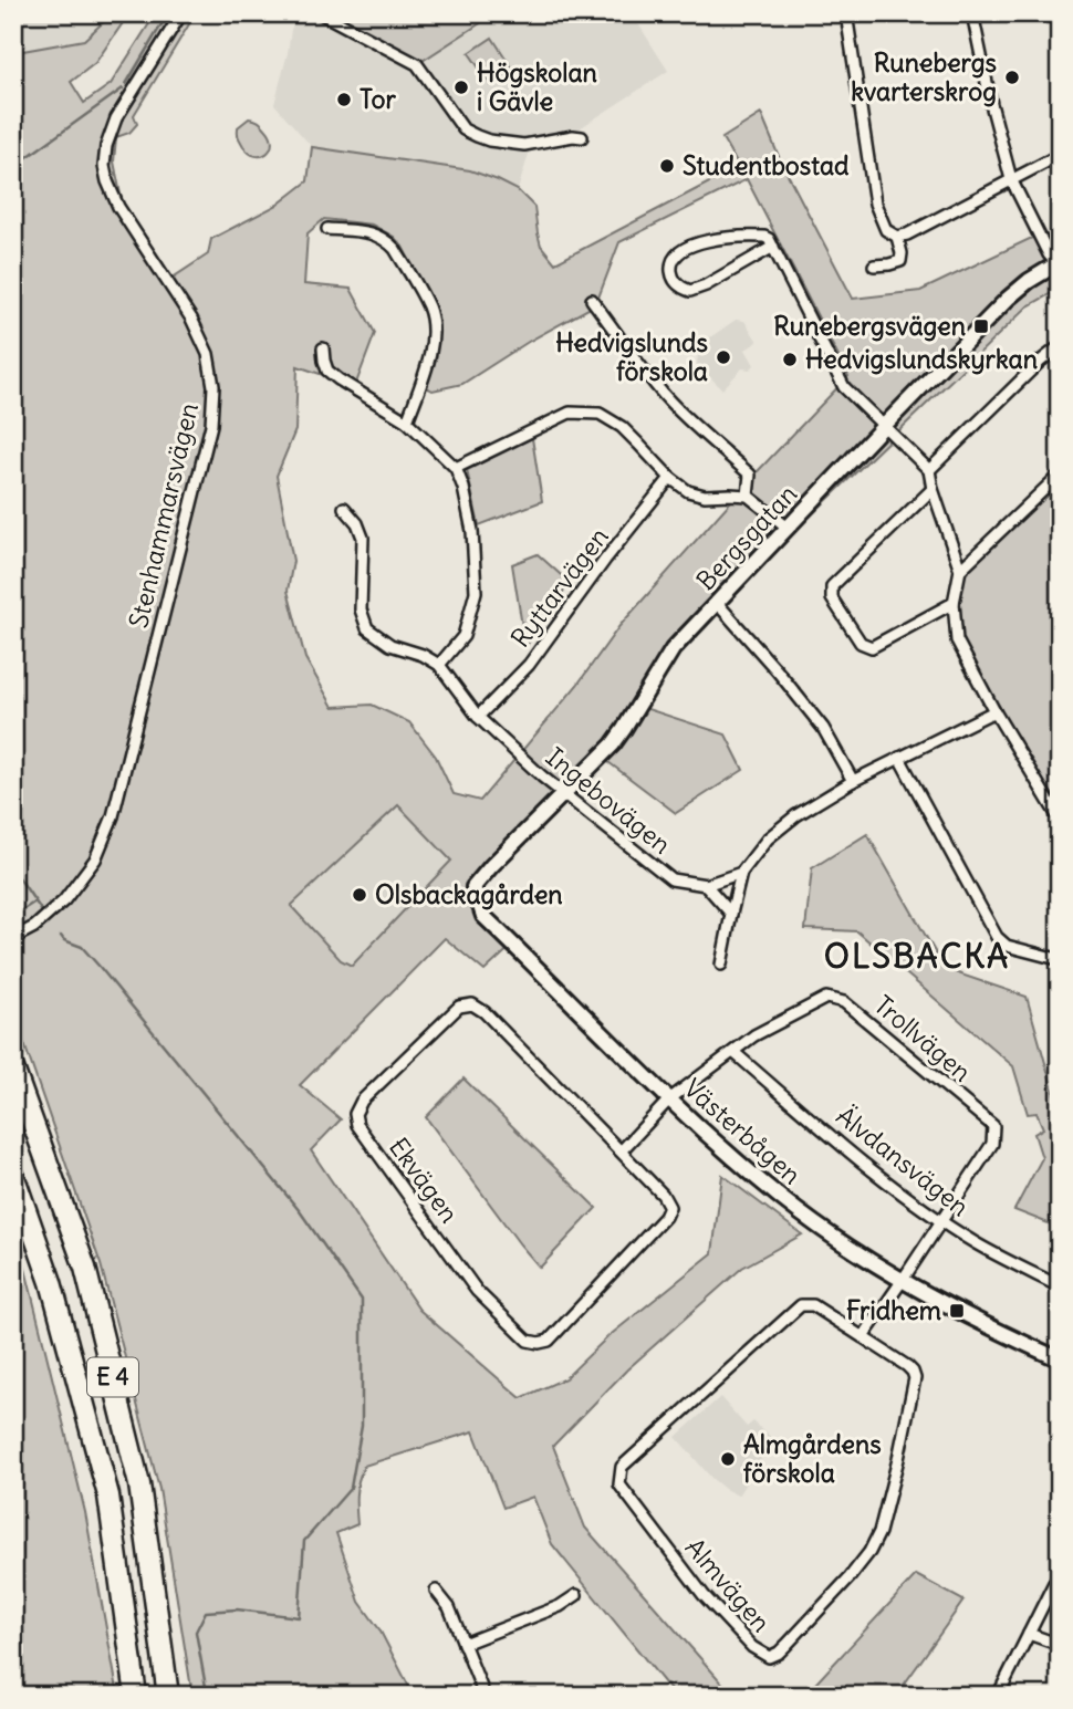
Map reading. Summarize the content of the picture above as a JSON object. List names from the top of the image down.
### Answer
{
  "streets": {
    "highway": ["E 4"],
    "street": [
      "Stenhammarsvägen",
      "Bergsgatan",
      "Ryttarvägen",
      "Ingebovägen",
      "Trollvägen",
      "Västerbågen",
      "Älvdansvägen",
      "Ekvägen",
      "Almvägen"
    ]
  },
  "crossings": [
    ["Bergsgatan", "Ingebovägen"],
    ["Bergsgatan", "Västerbågen"],
    ["Ryttarvägen", "Ingebovägen"],
    ["Trollvägen", "Västerbågen"],
    ["Trollvägen", "Älvdansvägen"]
  ],
  "districts": ["OLSBACKA"],
  "places": {
    "other": [
      "Runebergs kvarterskrog",
      "Högskolan i Gävle",
      "Tor",
      "Studentbostad",
      "Hedvigslunds förskola",
      "Hedvigslundskyrkan",
      "Olsbackagården",
      "Almgårdens förskola"
    ],
    "transit": ["Runebergsvägen", "Fridhem"]
  }
}
